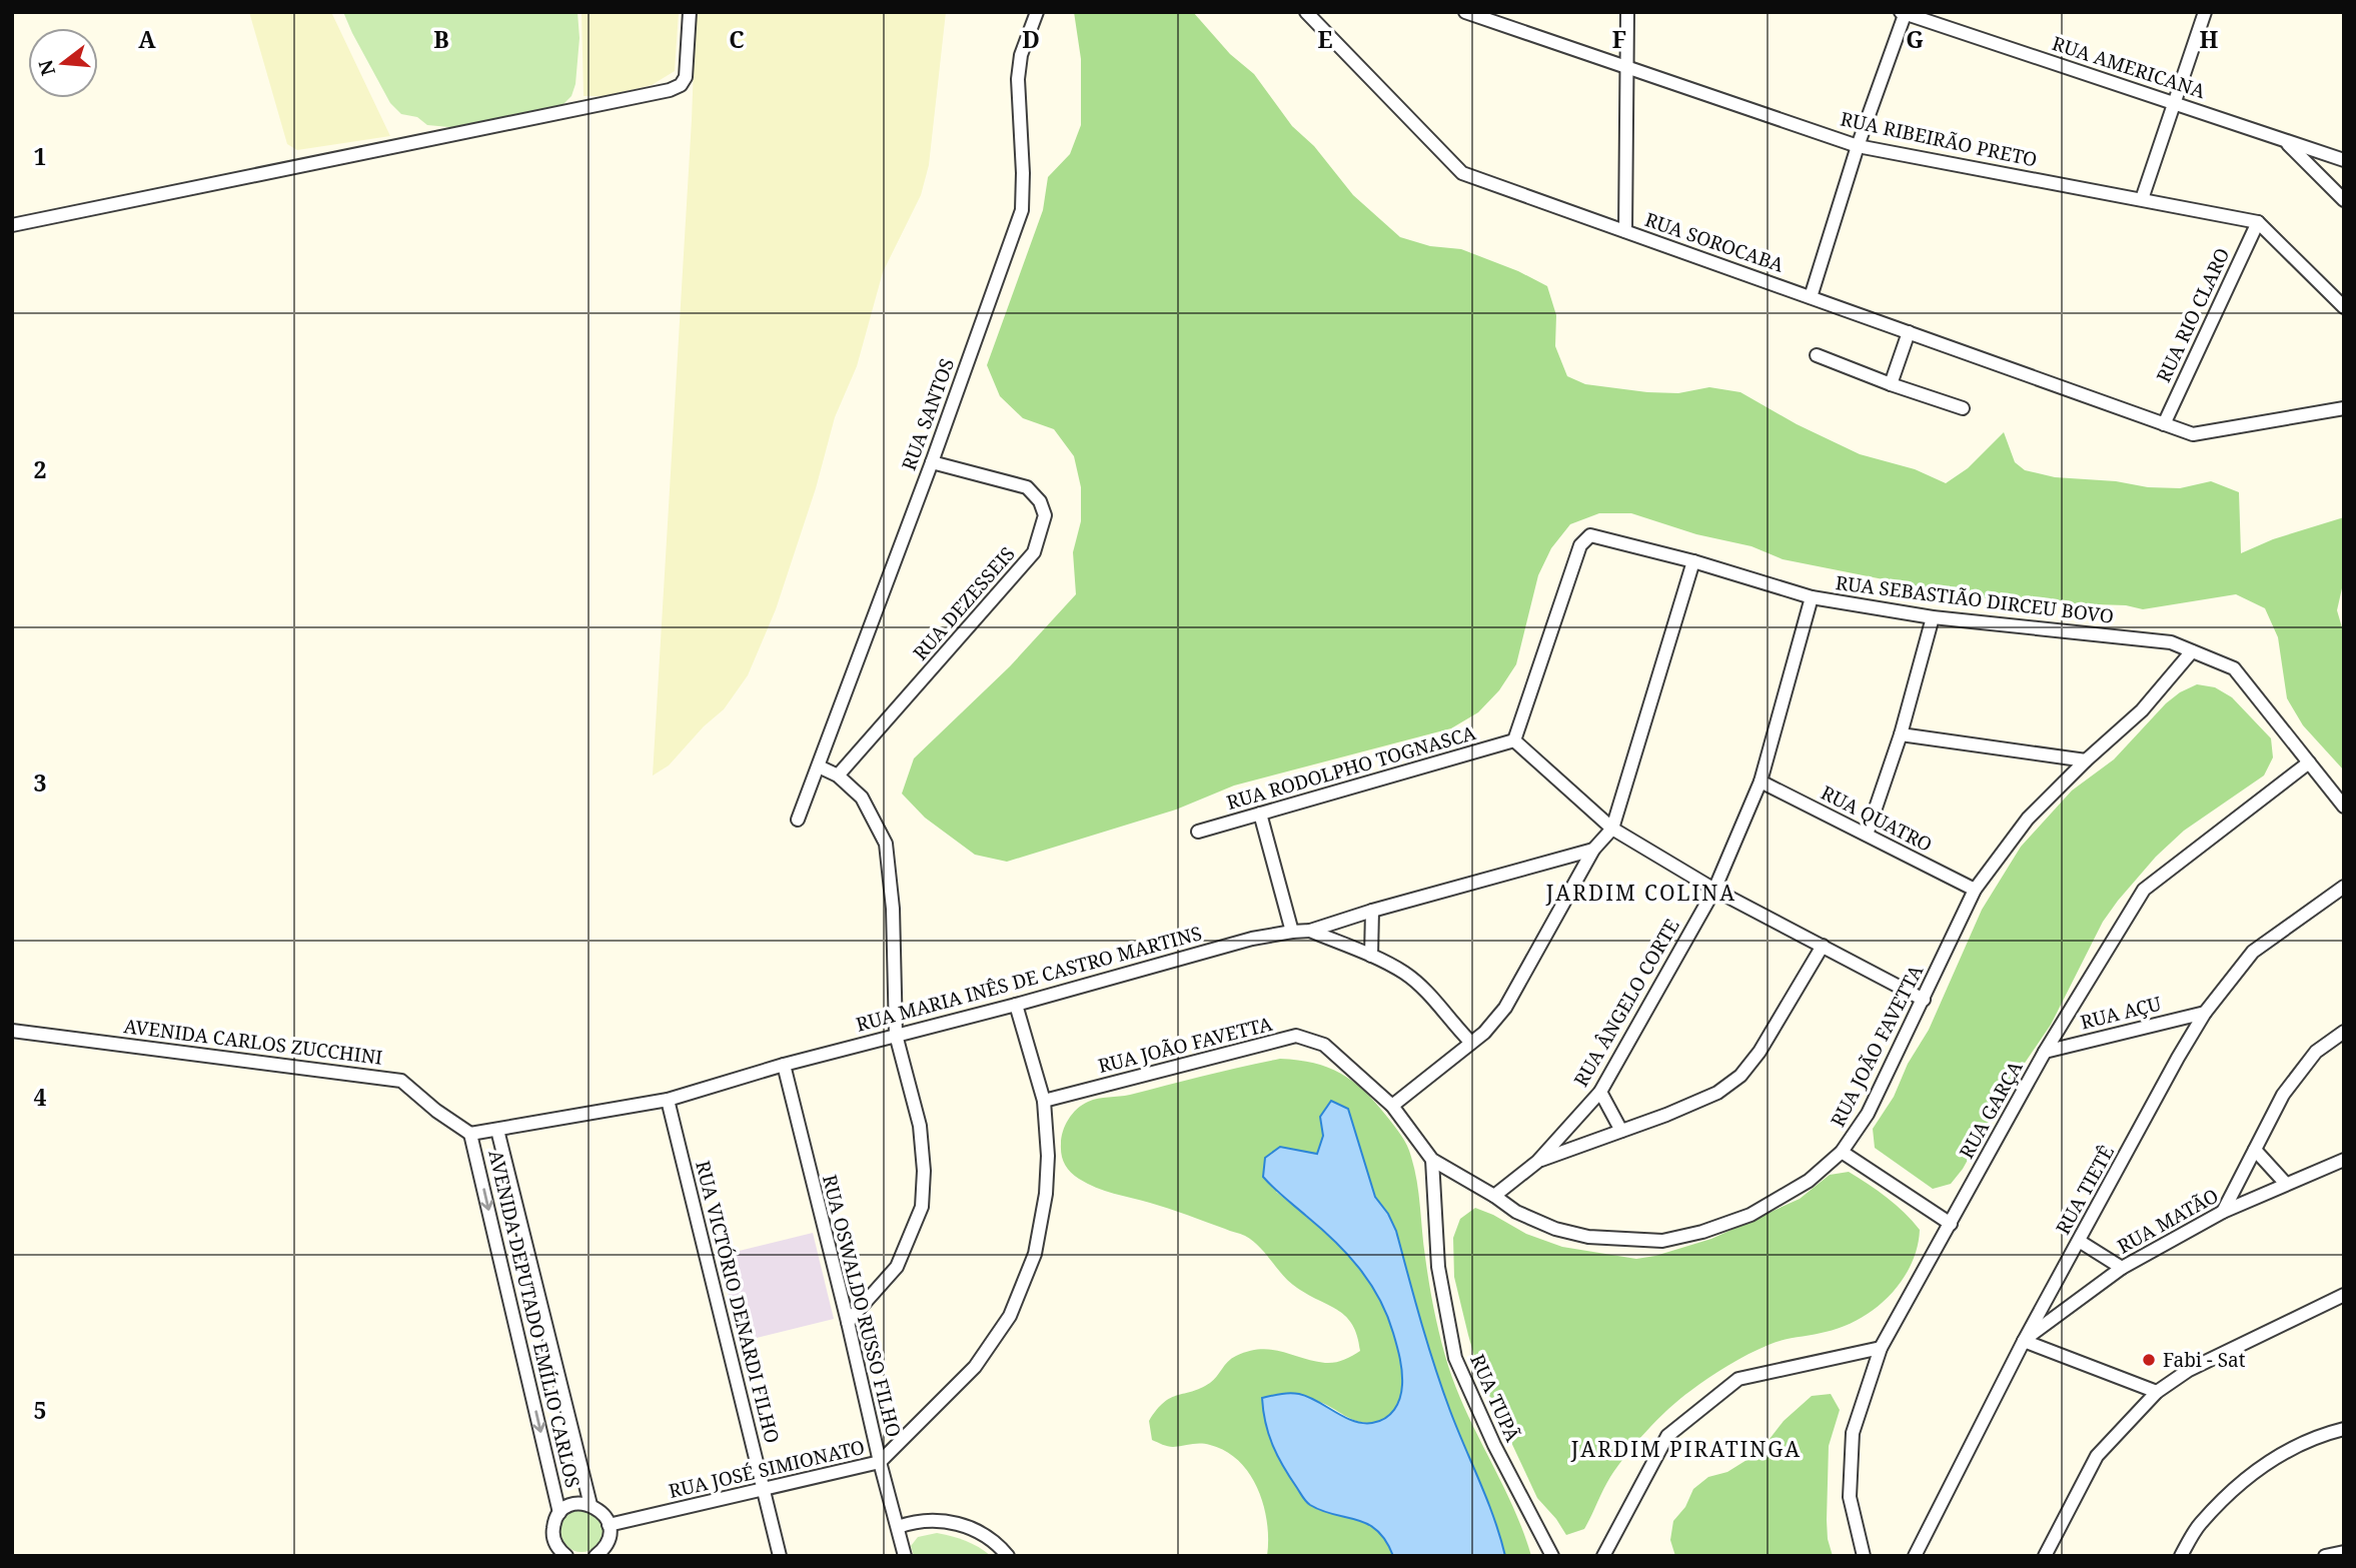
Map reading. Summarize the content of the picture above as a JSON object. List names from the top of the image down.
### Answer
{
  "streets": {
    "street": [
      "RUA AMERICANA",
      "RUA RIBEIRÃO PRETO",
      "RUA SOROCABA",
      "RUA RIO CLARO",
      "RUA SANTOS",
      "RUA SEBASTIÃO DIRCEU BOVO",
      "RUA DEZESSEIS",
      "RUA RODOLPHO TOGNASCA",
      "RUA QUATRO",
      "RUA MARIA INÊS DE CASTRO MARTINS",
      "RUA ÂNGELO CORTE",
      "RUA AÇU",
      "AVENIDA CARLOS ZUCCHINI",
      "RUA JOÃO FAVETTA",
      "RUA GARÇA",
      "RUA TIETÊ",
      "RUA MATÃO",
      "RUA VICTÓRIO DENARDI FILHO",
      "RUA OSWALDO RUSSO FILHO",
      "AVENIDA DEPUTADO EMÍLIO CARLOS",
      "RUA TUPÃ",
      "RUA JOSÉ SIMIONATO"
    ]
  },
  "crossings": [
    ["RUA RIBEIRÃO PRETO", "RUA RIO CLARO"],
    ["RUA SOROCABA", "RUA RIO CLARO"],
    ["RUA SANTOS", "RUA DEZESSEIS"],
    ["RUA SEBASTIÃO DIRCEU BOVO", "RUA RODOLPHO TOGNASCA"],
    ["RUA SEBASTIÃO DIRCEU BOVO", "RUA ÂNGELO CORTE"],
    ["RUA SEBASTIÃO DIRCEU BOVO", "RUA JOÃO FAVETTA"],
    ["RUA SEBASTIÃO DIRCEU BOVO", "RUA GARÇA"],
    ["RUA QUATRO", "RUA ÂNGELO CORTE"],
    ["RUA QUATRO", "RUA JOÃO FAVETTA"],
    ["RUA MARIA INÊS DE CASTRO MARTINS", "AVENIDA CARLOS ZUCCHINI"],
    ["RUA MARIA INÊS DE CASTRO MARTINS", "RUA VICTÓRIO DENARDI FILHO"],
    ["RUA MARIA INÊS DE CASTRO MARTINS", "RUA OSWALDO RUSSO FILHO"],
    ["RUA MARIA INÊS DE CASTRO MARTINS", "AVENIDA DEPUTADO EMÍLIO CARLOS"],
    ["RUA MARIA INÊS DE CASTRO MARTINS", "RUA JOSÉ SIMIONATO"],
    ["RUA ÂNGELO CORTE", "RUA JOÃO FAVETTA"],
    ["RUA AÇU", "RUA GARÇA"],
    ["RUA AÇU", "RUA TIETÊ"],
    ["AVENIDA CARLOS ZUCCHINI", "AVENIDA DEPUTADO EMÍLIO CARLOS"],
    ["RUA JOÃO FAVETTA", "RUA TUPÃ"],
    ["RUA JOÃO FAVETTA", "RUA JOSÉ SIMIONATO"],
    ["RUA TIETÊ", "RUA MATÃO"],
    ["RUA VICTÓRIO DENARDI FILHO", "RUA JOSÉ SIMIONATO"],
    ["RUA OSWALDO RUSSO FILHO", "RUA JOSÉ SIMIONATO"]
  ],
  "districts": ["JARDIM COLINA", "JARDIM PIRATINGA"],
  "places": ["Fabi - Sat"],
  "north": "left",
  "grid": {
    "columns": [
      "A",
      "B",
      "C",
      "D",
      "E",
      "F",
      "G",
      "H"
    ],
    "rows": [
      "1",
      "2",
      "3",
      "4",
      "5"
    ]
  }
}
